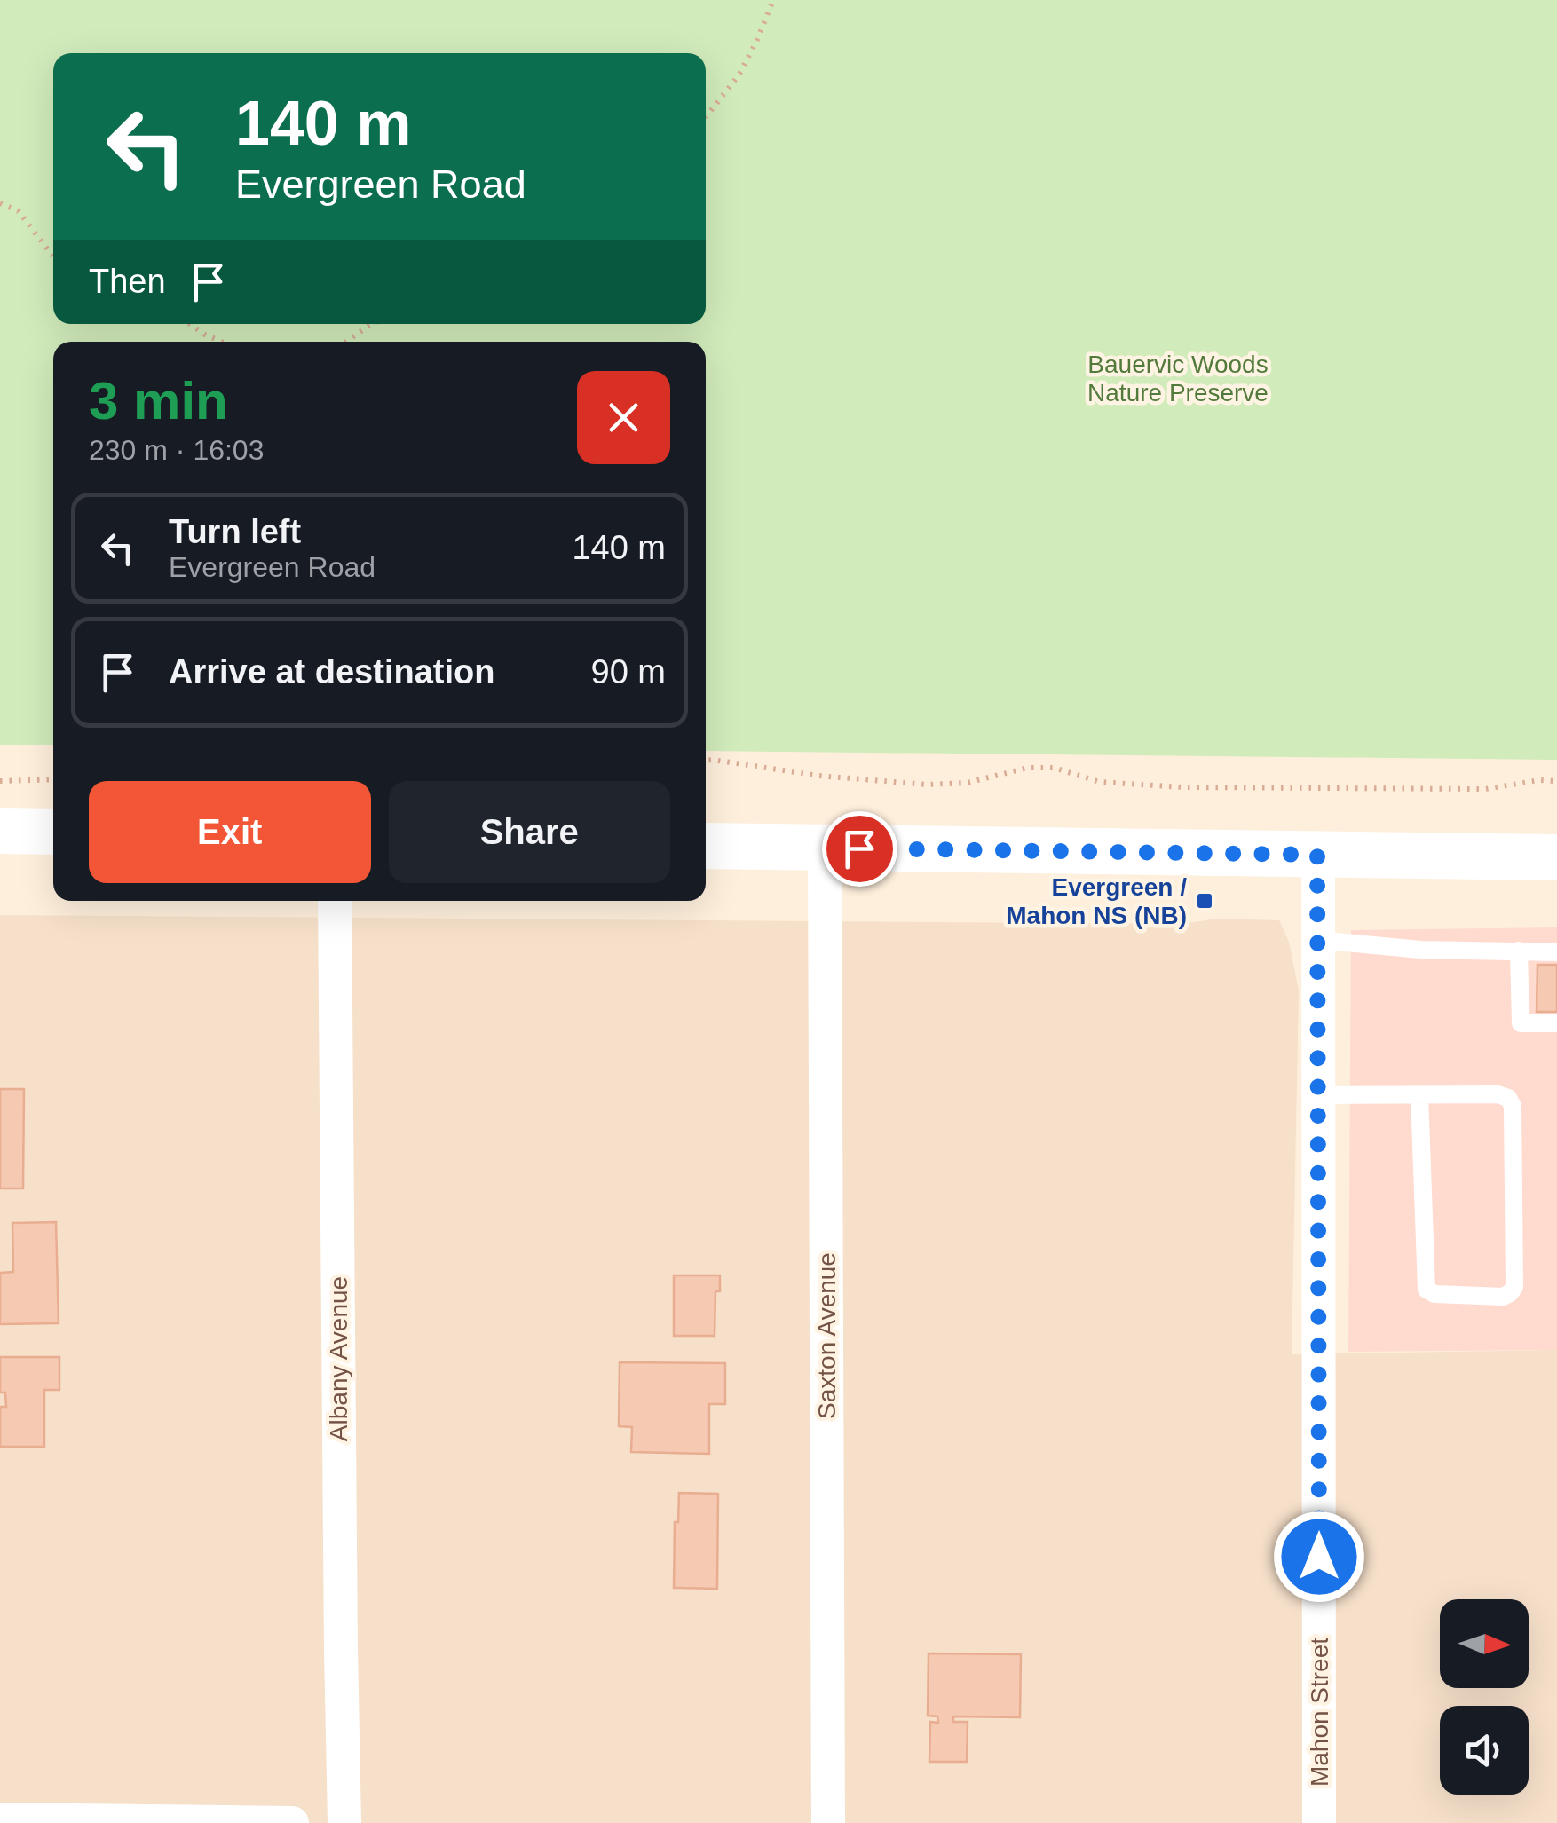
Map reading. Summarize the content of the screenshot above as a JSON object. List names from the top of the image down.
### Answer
{
  "streets": {
    "street": ["Saxton Avenue", "Albany Avenue", "Mahon Street"]
  },
  "parks": ["Bauervic Woods Nature Preserve"],
  "places": {
    "transit": ["Evergreen / Mahon NS (NB)"]
  },
  "north": "right",
  "page": {
    "turn": ["140 m", "Evergreen Road"],
    "then": "Then",
    "heading": ["3 min", "230 m · 16:03"],
    "list": [
      {
        "name": "Turn left",
        "note": "Evergreen Road",
        "value": "140 m"
      },
      {
        "name": "Arrive at destination",
        "value": "90 m"
      }
    ],
    "buttons": ["Exit", "Share"]
  }
}
